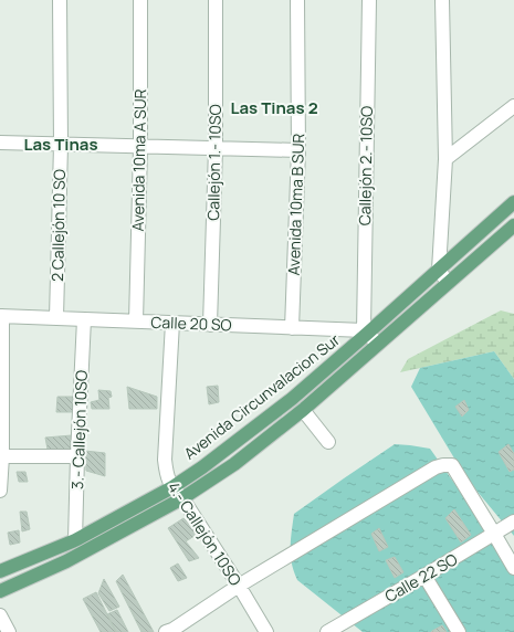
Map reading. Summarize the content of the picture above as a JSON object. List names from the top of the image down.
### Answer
{
  "streets": {
    "main road": ["Avenida Circunvalacion Sur"],
    "street": [
      "Avenida 10ma A SUR",
      "Callejón 1.- 10SO",
      "Callejón 2.- 10SO",
      "Avenida 10ma B SUR",
      "2 Callejón 10 SO",
      "Calle 20 SO",
      "3.- Callejón 10SO",
      "4.- Callejón 10SO",
      "Calle 22 SO"
    ]
  },
  "crossings": [
    ["Avenida 10ma A SUR", "Calle 20 SO"],
    ["Callejón 1.- 10SO", "Calle 20 SO"],
    ["Callejón 2.- 10SO", "Calle 20 SO"],
    ["Callejón 2.- 10SO", "Avenida Circunvalacion Sur"],
    ["Avenida 10ma B SUR", "Calle 20 SO"],
    ["2 Callejón 10 SO", "Calle 20 SO"],
    ["Calle 20 SO", "Avenida Circunvalacion Sur"],
    ["Calle 20 SO", "3.- Callejón 10SO"],
    ["Calle 20 SO", "4.- Callejón 10SO"],
    ["Avenida Circunvalacion Sur", "3.- Callejón 10SO"],
    ["Avenida Circunvalacion Sur", "4.- Callejón 10SO"]
  ],
  "districts": ["Las Tinas 2", "Las Tinas"]
}
